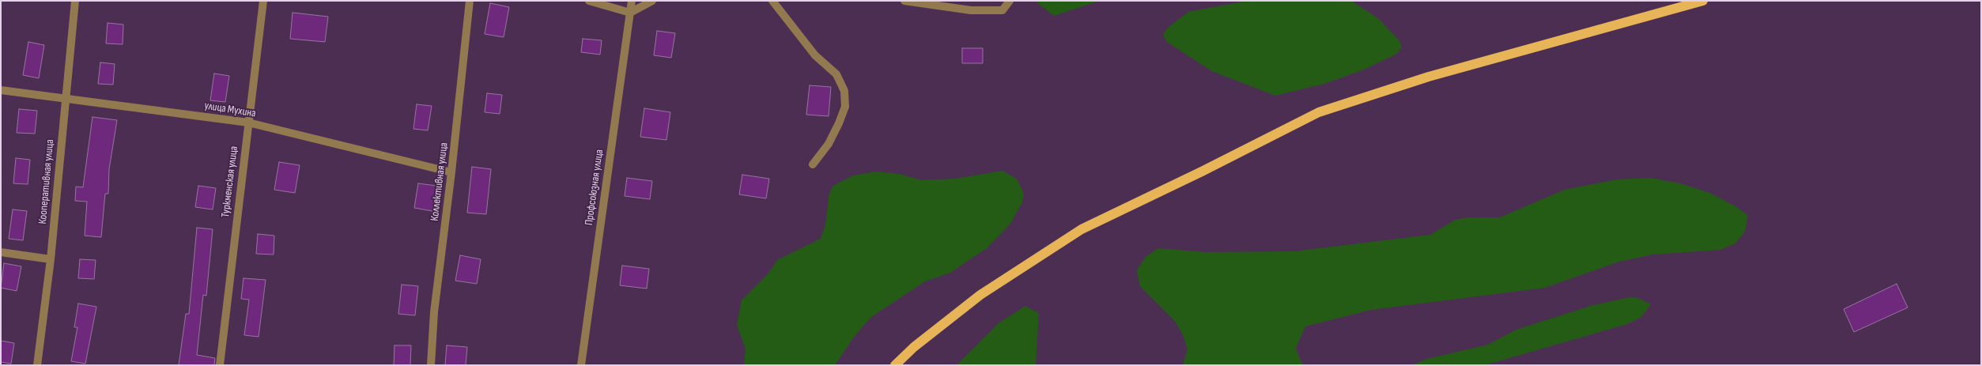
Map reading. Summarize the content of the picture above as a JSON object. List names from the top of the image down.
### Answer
{
  "streets": {
    "street": [
      "улица Мухина",
      "Кооперативная улица",
      "Туркменская улица",
      "Коллективная улица",
      "Профсоюзная улица"
    ]
  },
  "crossings": [
    ["улица Мухина", "Кооперативная улица"],
    ["улица Мухина", "Туркменская улица"],
    ["улица Мухина", "Коллективная улица"]
  ]
}
